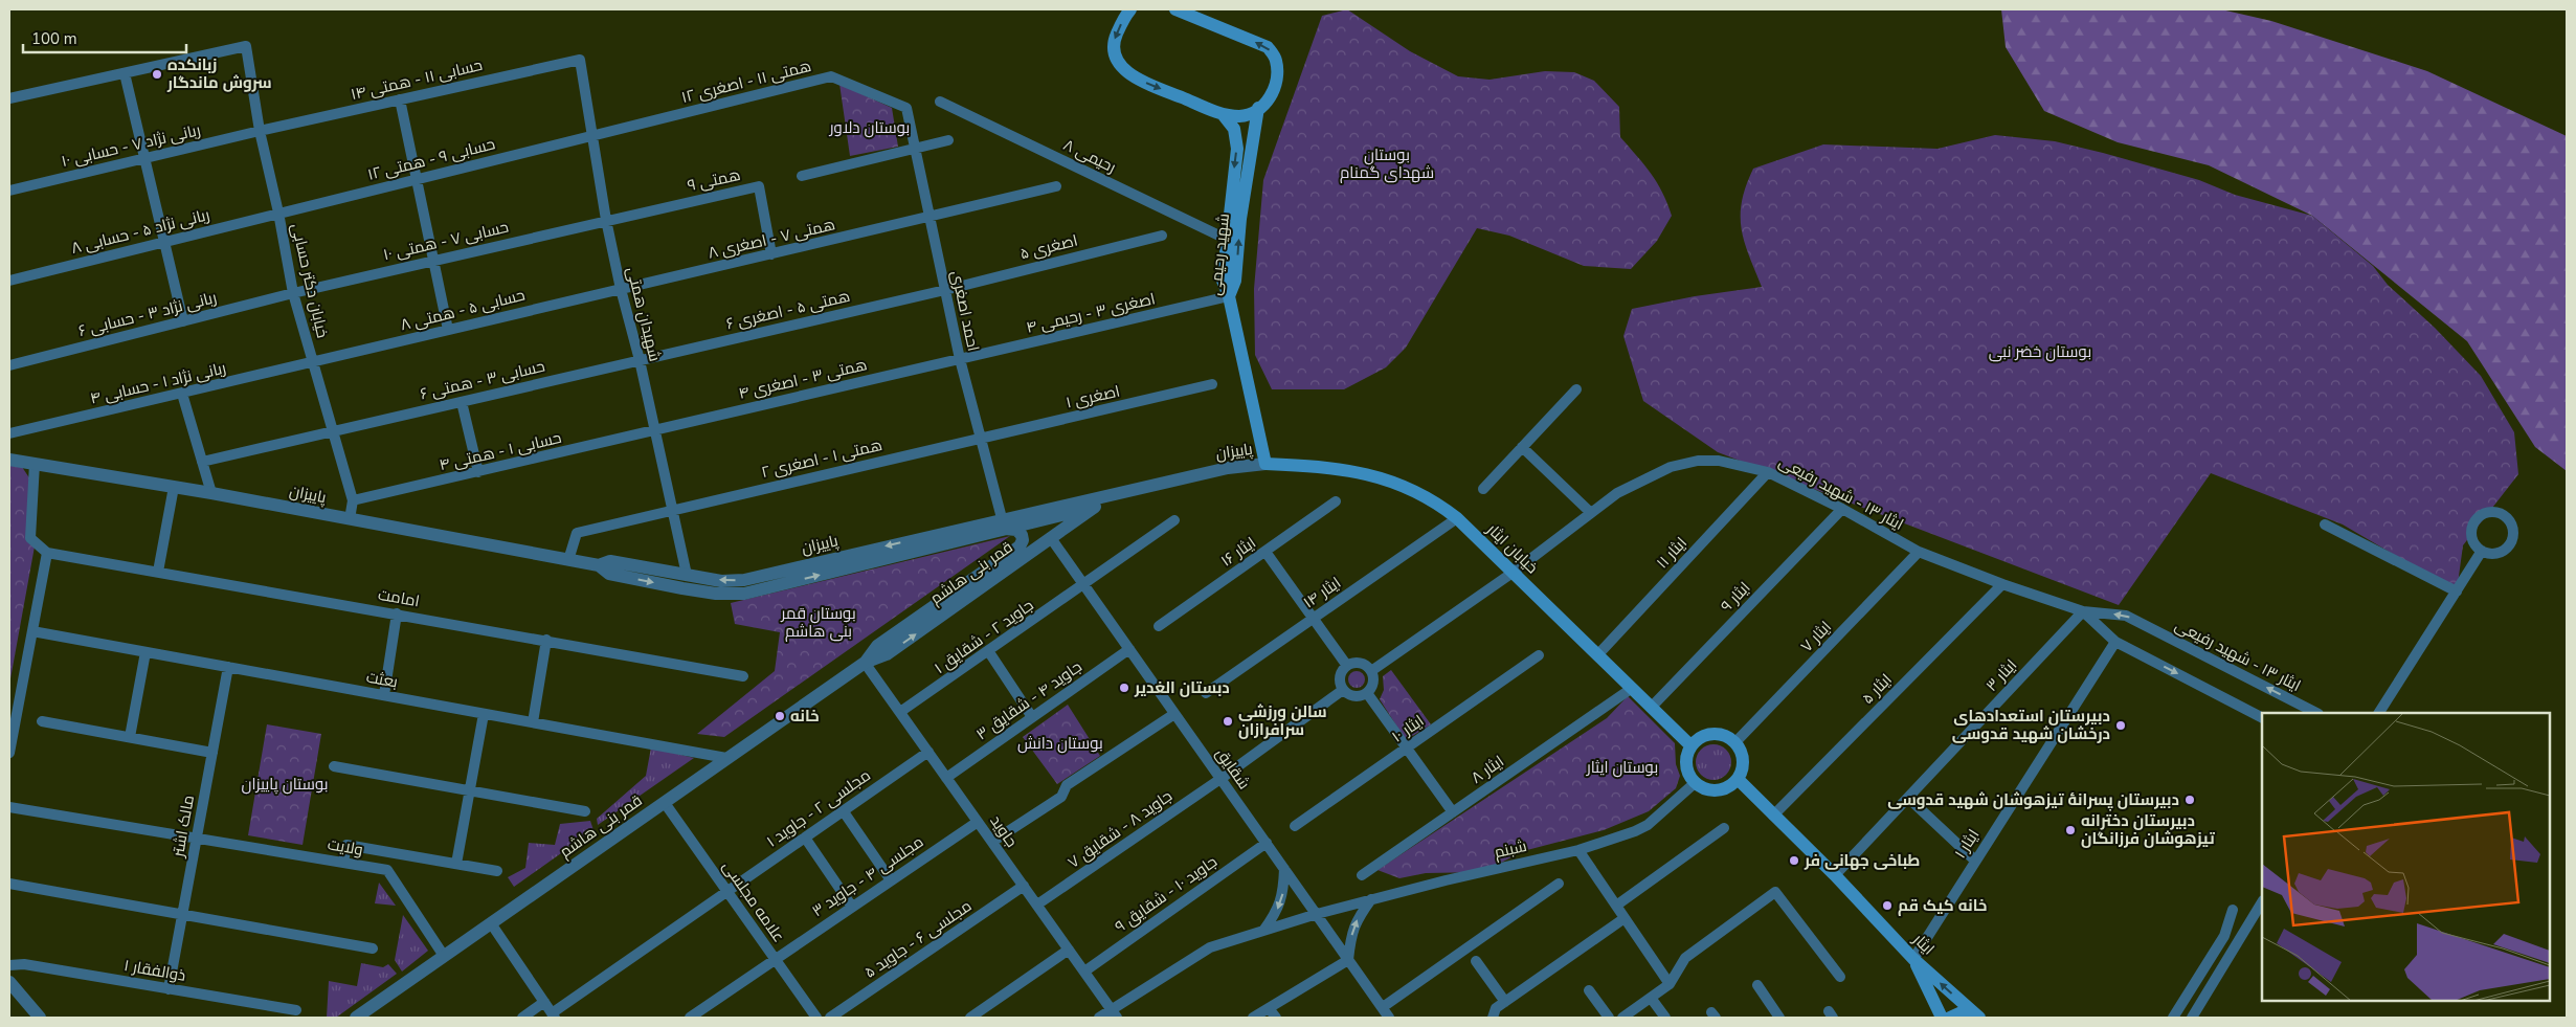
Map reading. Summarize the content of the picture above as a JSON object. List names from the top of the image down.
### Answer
{
  "streets": {
    "main road": ["شهید رحیمی", "خیابان ایثار", "ایثار"],
    "street": [
      "حسابی ۱۱ - همتی ۱۴",
      "همتی ۱۱ - اصغری ۱۲",
      "ربانی نژاد ۷ - حسابی ۱۰",
      "رحیمی ۸",
      "حسابی ۹ - همتی ۱۲",
      "همتی ۹",
      "ربانی نژاد ۵ - حسابی ۸",
      "همتی ۷ - اصغری ۸",
      "حسابی ۷ - همتی ۱۰",
      "اصغری ۵",
      "خیابان دکتر حسابی",
      "حسابی ۵ - همتی ۸",
      "همتی ۵ - اصغری ۶",
      "احمد اصغری",
      "اصغری ۳ - رحیمی ۴",
      "ربانی نژاد ۳ - حسابی ۶",
      "شهیدان همتی",
      "همتی ۳ - اصغری ۴",
      "حسابی ۳ - همتی ۶",
      "ربانی نژاد ۱ - حسابی ۴",
      "اصغری ۱",
      "حسابی ۱ - همتی ۴",
      "پاییزان",
      "همتی ۱ - اصغری ۲",
      "ایثار ۱۳ - شهید رفیعی",
      "ایثار ۱۶",
      "ایثار ۱۱",
      "قمر بنی هاشم",
      "ایثار ۱۴",
      "ایثار ۹",
      "امامت",
      "جاوید ۲ - شقایق ۱",
      "ایثار ۷",
      "ایثار ۳",
      "بعثت",
      "ایثار ۵",
      "جاوید ۴ - شقایق ۳",
      "ایثار ۱۰",
      "شقایق",
      "ایثار ۸",
      "مجلسی ۲ - جاوید ۱",
      "مالک اشتر",
      "جاوید ۸ - شقایق ۷",
      "جاوید",
      "ایثار ۱",
      "ولایت",
      "شبنم",
      "مجلسی ۴ - جاوید ۳",
      "جاوید ۱۰ - شقایق ۹",
      "علامه مجلسی",
      "مجلسی ۶ - جاوید ۵",
      "ذوالفقار ۱"
    ]
  },
  "crossings": [
    ["حسابی ۱۱ - همتی ۱۴", "ربانی نژاد ۷ - حسابی ۱۰"],
    ["حسابی ۱۱ - همتی ۱۴", "خیابان دکتر حسابی"],
    ["حسابی ۱۱ - همتی ۱۴", "شهیدان همتی"],
    ["همتی ۱۱ - اصغری ۱۲", "حسابی ۹ - همتی ۱۲"],
    ["همتی ۱۱ - اصغری ۱۲", "احمد اصغری"],
    ["همتی ۱۱ - اصغری ۱۲", "شهیدان همتی"],
    ["ربانی نژاد ۷ - حسابی ۱۰", "خیابان دکتر حسابی"],
    ["حسابی ۹ - همتی ۱۲", "ربانی نژاد ۵ - حسابی ۸"],
    ["حسابی ۹ - همتی ۱۲", "خیابان دکتر حسابی"],
    ["حسابی ۹ - همتی ۱۲", "شهیدان همتی"],
    ["همتی ۹", "همتی ۷ - اصغری ۸"],
    ["همتی ۹", "حسابی ۷ - همتی ۱۰"],
    ["همتی ۹", "شهیدان همتی"],
    ["ربانی نژاد ۵ - حسابی ۸", "خیابان دکتر حسابی"],
    ["همتی ۷ - اصغری ۸", "حسابی ۵ - همتی ۸"],
    ["همتی ۷ - اصغری ۸", "احمد اصغری"],
    ["همتی ۷ - اصغری ۸", "شهیدان همتی"],
    ["حسابی ۷ - همتی ۱۰", "خیابان دکتر حسابی"],
    ["حسابی ۷ - همتی ۱۰", "ربانی نژاد ۳ - حسابی ۶"],
    ["حسابی ۷ - همتی ۱۰", "شهیدان همتی"],
    ["اصغری ۵", "همتی ۵ - اصغری ۶"],
    ["اصغری ۵", "احمد اصغری"],
    ["شهید رحیمی", "اصغری ۳ - رحیمی ۴"],
    ["شهید رحیمی", "پاییزان"],
    ["شهید رحیمی", "خیابان ایثار"],
    ["خیابان دکتر حسابی", "حسابی ۵ - همتی ۸"],
    ["خیابان دکتر حسابی", "ربانی نژاد ۳ - حسابی ۶"],
    ["خیابان دکتر حسابی", "حسابی ۳ - همتی ۶"],
    ["خیابان دکتر حسابی", "ربانی نژاد ۱ - حسابی ۴"],
    ["خیابان دکتر حسابی", "حسابی ۱ - همتی ۴"],
    ["خیابان دکتر حسابی", "پاییزان"],
    ["حسابی ۵ - همتی ۸", "شهیدان همتی"],
    ["حسابی ۵ - همتی ۸", "ربانی نژاد ۱ - حسابی ۴"],
    ["همتی ۵ - اصغری ۶", "احمد اصغری"],
    ["همتی ۵ - اصغری ۶", "شهیدان همتی"],
    ["همتی ۵ - اصغری ۶", "حسابی ۳ - همتی ۶"],
    ["احمد اصغری", "اصغری ۳ - رحیمی ۴"],
    ["احمد اصغری", "همتی ۳ - اصغری ۴"],
    ["احمد اصغری", "اصغری ۱"],
    ["احمد اصغری", "پاییزان"],
    ["احمد اصغری", "همتی ۱ - اصغری ۲"],
    ["احمد اصغری", "قمر بنی هاشم"],
    ["اصغری ۳ - رحیمی ۴", "همتی ۳ - اصغری ۴"],
    ["شهیدان همتی", "همتی ۳ - اصغری ۴"],
    ["شهیدان همتی", "حسابی ۳ - همتی ۶"],
    ["شهیدان همتی", "حسابی ۱ - همتی ۴"],
    ["شهیدان همتی", "پاییزان"],
    ["شهیدان همتی", "همتی ۱ - اصغری ۲"],
    ["همتی ۳ - اصغری ۴", "حسابی ۱ - همتی ۴"],
    ["اصغری ۱", "همتی ۱ - اصغری ۲"],
    ["پاییزان", "همتی ۱ - اصغری ۲"],
    ["پاییزان", "خیابان ایثار"],
    ["پاییزان", "قمر بنی هاشم"],
    ["ایثار ۱۳ - شهید رفیعی", "خیابان ایثار"],
    ["ایثار ۱۳ - شهید رفیعی", "ایثار ۱۱"],
    ["ایثار ۱۳ - شهید رفیعی", "ایثار ۹"],
    ["ایثار ۱۳ - شهید رفیعی", "ایثار ۷"],
    ["ایثار ۱۳ - شهید رفیعی", "ایثار ۳"],
    ["ایثار ۱۳ - شهید رفیعی", "ایثار ۵"],
    ["ایثار ۱۳ - شهید رفیعی", "جاوید ۸ - شقایق ۷"],
    ["ایثار ۱۳ - شهید رفیعی", "ایثار ۱"],
    ["خیابان ایثار", "ایثار ۱۱"],
    ["خیابان ایثار", "ایثار ۱۴"],
    ["خیابان ایثار", "ایثار ۹"],
    ["خیابان ایثار", "ایثار ۷"],
    ["خیابان ایثار", "ایثار ۸"],
    ["خیابان ایثار", "شبنم"],
    ["خیابان ایثار", "ایثار"],
    ["قمر بنی هاشم", "بعثت"],
    ["قمر بنی هاشم", "شقایق"],
    ["قمر بنی هاشم", "جاوید"],
    ["قمر بنی هاشم", "ولایت"],
    ["قمر بنی هاشم", "علامه مجلسی"],
    ["جاوید ۲ - شقایق ۱", "شقایق"],
    ["جاوید ۲ - شقایق ۱", "جاوید"],
    ["ایثار ۷", "شبنم"],
    ["ایثار ۷", "ایثار"],
    ["ایثار ۳", "ایثار"],
    ["بعثت", "مالک اشتر"],
    ["ایثار ۵", "ایثار"],
    ["جاوید ۴ - شقایق ۳", "شقایق"],
    ["جاوید ۴ - شقایق ۳", "جاوید"],
    ["شقایق", "جاوید ۸ - شقایق ۷"],
    ["شقایق", "شبنم"],
    ["شقایق", "جاوید ۱۰ - شقایق ۹"],
    ["مجلسی ۲ - جاوید ۱", "جاوید"],
    ["مجلسی ۲ - جاوید ۱", "علامه مجلسی"],
    ["مالک اشتر", "ولایت"],
    ["مالک اشتر", "ذوالفقار ۱"],
    ["جاوید ۸ - شقایق ۷", "جاوید"],
    ["جاوید", "شبنم"],
    ["جاوید", "مجلسی ۴ - جاوید ۳"],
    ["جاوید", "جاوید ۱۰ - شقایق ۹"],
    ["جاوید", "مجلسی ۶ - جاوید ۵"],
    ["ایثار ۱", "ایثار"],
    ["شبنم", "ایثار"],
    ["مجلسی ۴ - جاوید ۳", "علامه مجلسی"]
  ],
  "parks": [
    "بوستان دلاور",
    "بوستان شهدای گمنام",
    "بوستان خضر نبی",
    "بوستان قمر بنی هاشم",
    "بوستان دانش",
    "بوستان ایثار",
    "بوستان پاییزان"
  ],
  "places": [
    "زبانکده سروش ماندگار",
    "دبستان الغدیر",
    "خانه",
    "سالن ورزشی سرافرازان",
    "دبیرستان استعدادهای درخشان شهید قدوسی",
    "دبیرستان پسرانهٔ تیزهوشان شهید قدوسی",
    "دبیرستان دخترانه تیزهوشان فرزانگان",
    "طباخی جهانی فر",
    "خانه کیک قم"
  ],
  "scale_bar": "100 m"
}
